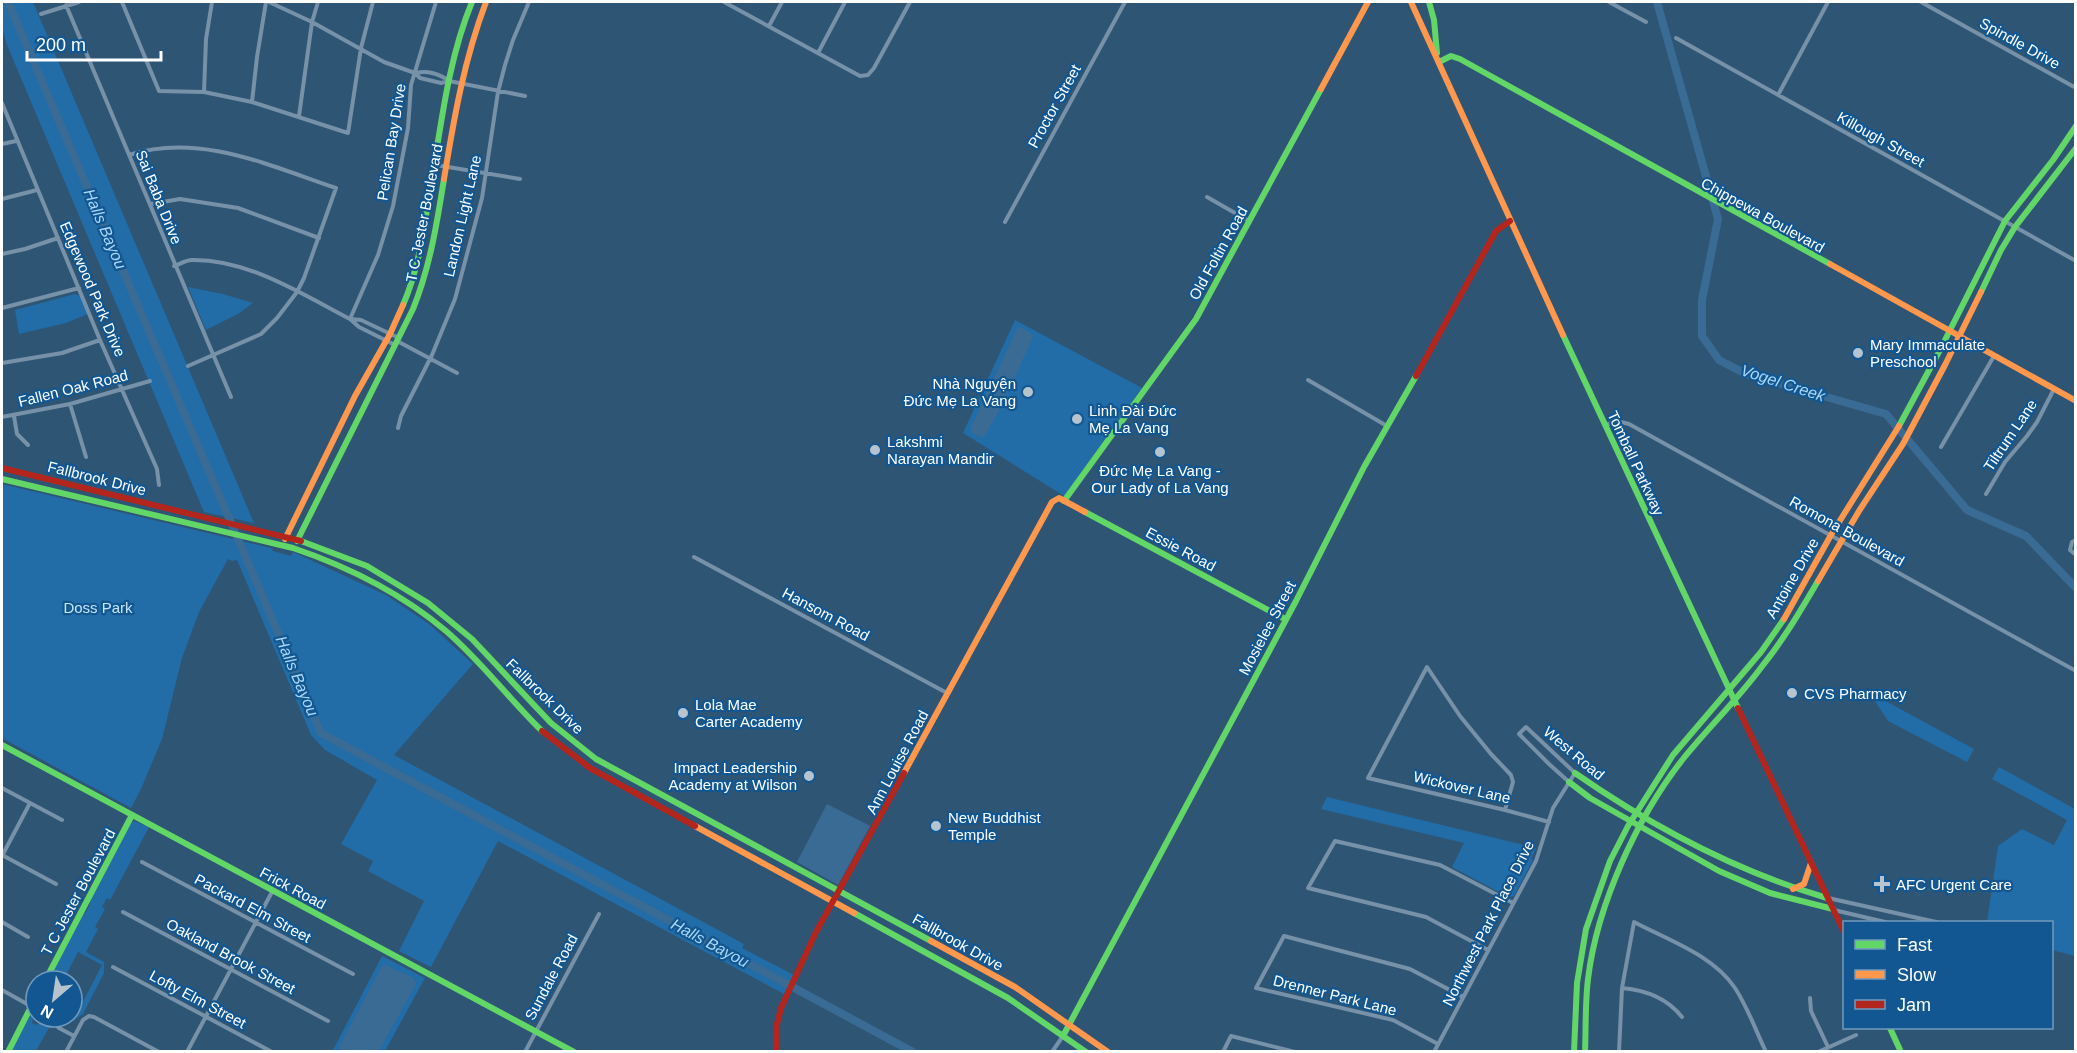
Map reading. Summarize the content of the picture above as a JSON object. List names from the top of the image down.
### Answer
{
  "streets": {
    "main road": [
      "T C Jester Boulevard",
      "Chippewa Boulevard",
      "Old Foltin Road",
      "Tomball Parkway",
      "Fallbrook Drive",
      "Essie Road",
      "Antoine Drive",
      "Mosielee Street",
      "West Road",
      "Ann Louise Road",
      "Frick Road"
    ],
    "street": [
      "Spindle Drive",
      "Proctor Street",
      "Killough Street",
      "Pelican Bay Drive",
      "Sai Baba Drive",
      "Landon Light Lane",
      "Edgewood Park Drive",
      "Fallen Oak Road",
      "Tiltrum Lane",
      "Romona Boulevard",
      "Hansom Road",
      "Wickover Lane",
      "Packard Elm Street",
      "Northwest Park Place Drive",
      "Oakland Brook Street",
      "Sundale Road",
      "Drenner Park Lane",
      "Lofty Elm Street"
    ]
  },
  "crossings": [
    ["Killough Street", "Antoine Drive"],
    ["T C Jester Boulevard", "Fallbrook Drive"],
    ["T C Jester Boulevard", "Frick Road"],
    ["Chippewa Boulevard", "Tiltrum Lane"],
    ["Chippewa Boulevard", "Tomball Parkway"],
    ["Chippewa Boulevard", "Antoine Drive"],
    ["Old Foltin Road", "Essie Road"],
    ["Old Foltin Road", "Ann Louise Road"],
    ["Edgewood Park Drive", "Fallen Oak Road"],
    ["Tomball Parkway", "Romona Boulevard"],
    ["Tomball Parkway", "Antoine Drive"],
    ["Tomball Parkway", "Mosielee Street"],
    ["Tomball Parkway", "West Road"],
    ["Fallbrook Drive", "Mosielee Street"],
    ["Fallbrook Drive", "Ann Louise Road"],
    ["Romona Boulevard", "Antoine Drive"],
    ["Essie Road", "Mosielee Street"],
    ["Essie Road", "Ann Louise Road"],
    ["Antoine Drive", "West Road"],
    ["Hansom Road", "Ann Louise Road"],
    ["West Road", "Northwest Park Place Drive"],
    ["Wickover Lane", "Northwest Park Place Drive"],
    ["Frick Road", "Sundale Road"],
    ["Northwest Park Place Drive", "Drenner Park Lane"]
  ],
  "water": ["Halls Bayou", "Vogel Creek"],
  "parks": ["Doss Park"],
  "places": {
    "other": [
      "Mary Immaculate Preschool",
      "Nhà Nguyện Đức Mẹ La Vang",
      "Linh Đài Đức Mẹ La Vang",
      "Lakshmi Narayan Mandir",
      "Đức Mẹ La Vang - Our Lady of La Vang",
      "CVS Pharmacy",
      "Lola Mae Carter Academy",
      "Impact Leadership Academy at Wilson",
      "New Buddhist Temple"
    ],
    "health": ["AFC Urgent Care"]
  },
  "legend": ["Fast", "Slow", "Jam"],
  "scale_bar": "200 m",
  "north": "bottom left"
}
